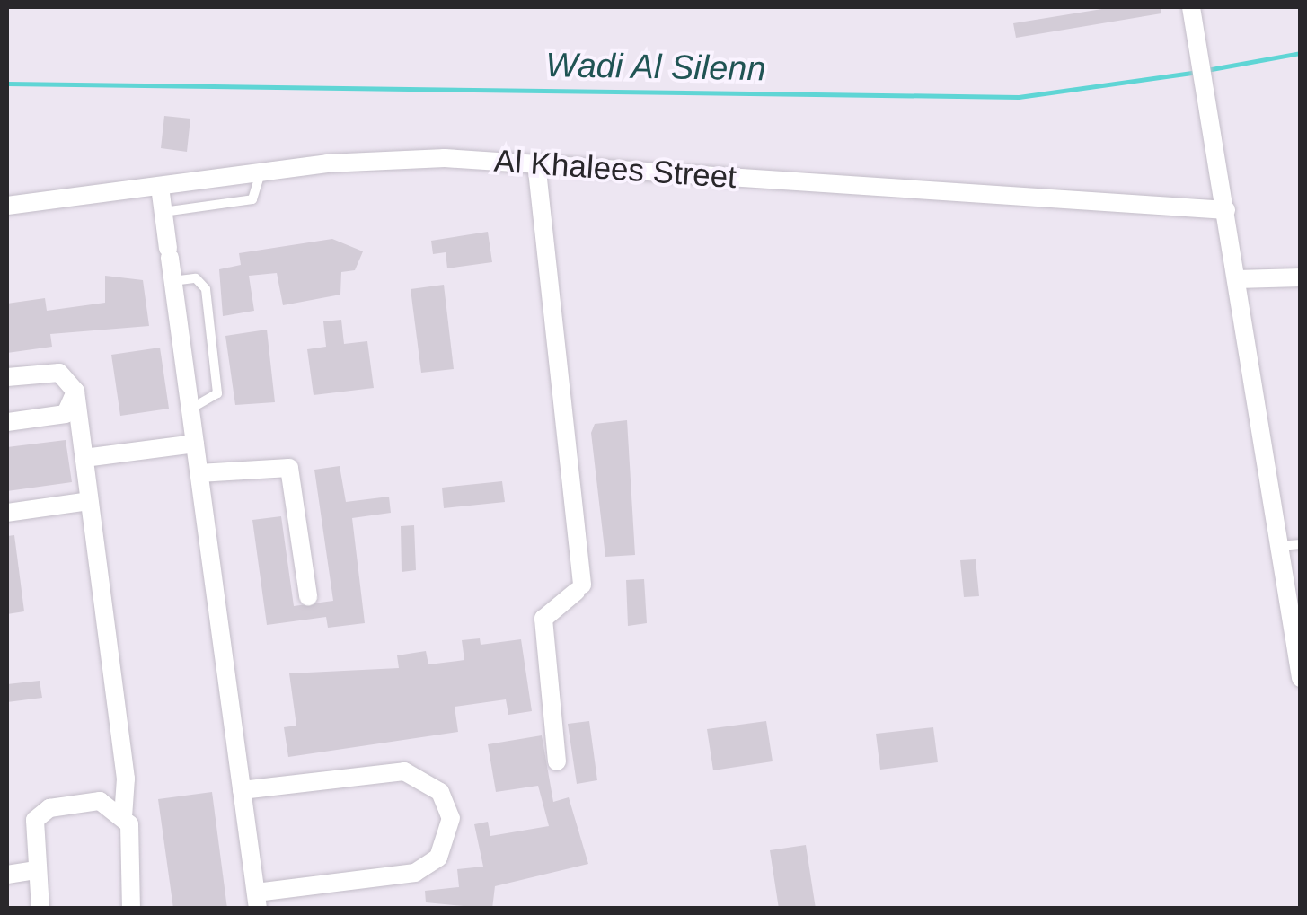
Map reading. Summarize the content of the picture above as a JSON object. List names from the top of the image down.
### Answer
{
  "streets": {
    "street": ["Al Khalees Street"]
  },
  "water": ["Wadi Al Silenn"]
}
